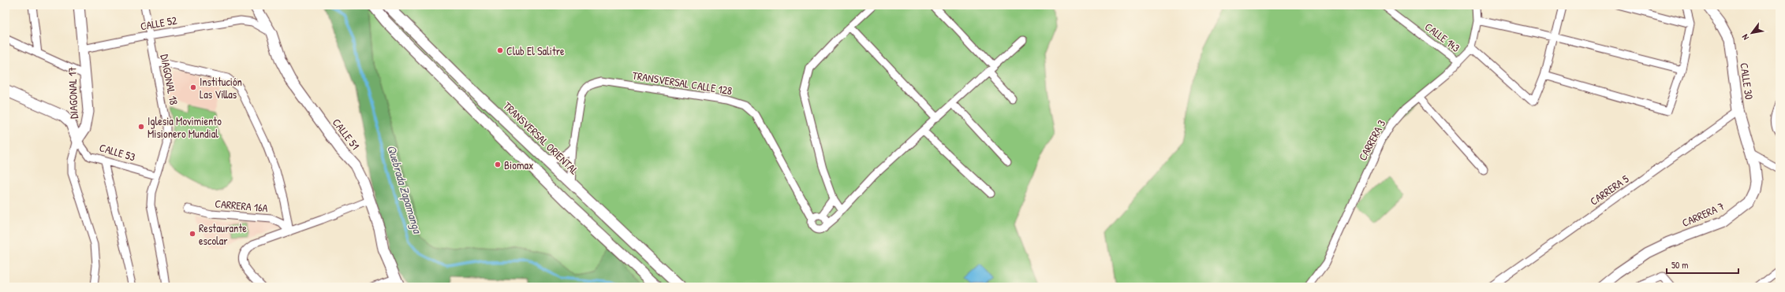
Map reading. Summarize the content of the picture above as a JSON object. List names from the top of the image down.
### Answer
{
  "streets": {
    "street": [
      "CALLE 52",
      "CALLE 143",
      "DIAGONAL 18",
      "CALLE 30",
      "TRANSVERSAL CALLE 128",
      "DIAGONAL 17",
      "CALLE 51",
      "TRANSVERSAL ORIENTAL",
      "CARRERA 3",
      "CALLE 53",
      "CARRERA 5",
      "CARRERA 16A",
      "CARRERA 7"
    ]
  },
  "crossings": [
    ["CALLE 52", "DIAGONAL 18"],
    ["CALLE 52", "DIAGONAL 17"],
    ["CALLE 52", "CALLE 51"],
    ["CALLE 143", "CARRERA 3"],
    ["DIAGONAL 18", "CALLE 53"],
    ["CALLE 30", "CARRERA 5"],
    ["CALLE 30", "CARRERA 7"],
    ["TRANSVERSAL CALLE 128", "TRANSVERSAL ORIENTAL"],
    ["DIAGONAL 17", "CALLE 53"],
    ["CARRERA 5", "CARRERA 7"]
  ],
  "water": ["Quebrada Zapamanga"],
  "places": [
    "Club El Salitre",
    "Institución Las Villas",
    "Iglesia Movimiento Misionero Mundial",
    "Biomax",
    "Restaurante escolar"
  ],
  "scale_bar": "50 m",
  "north": "bottom left"
}
